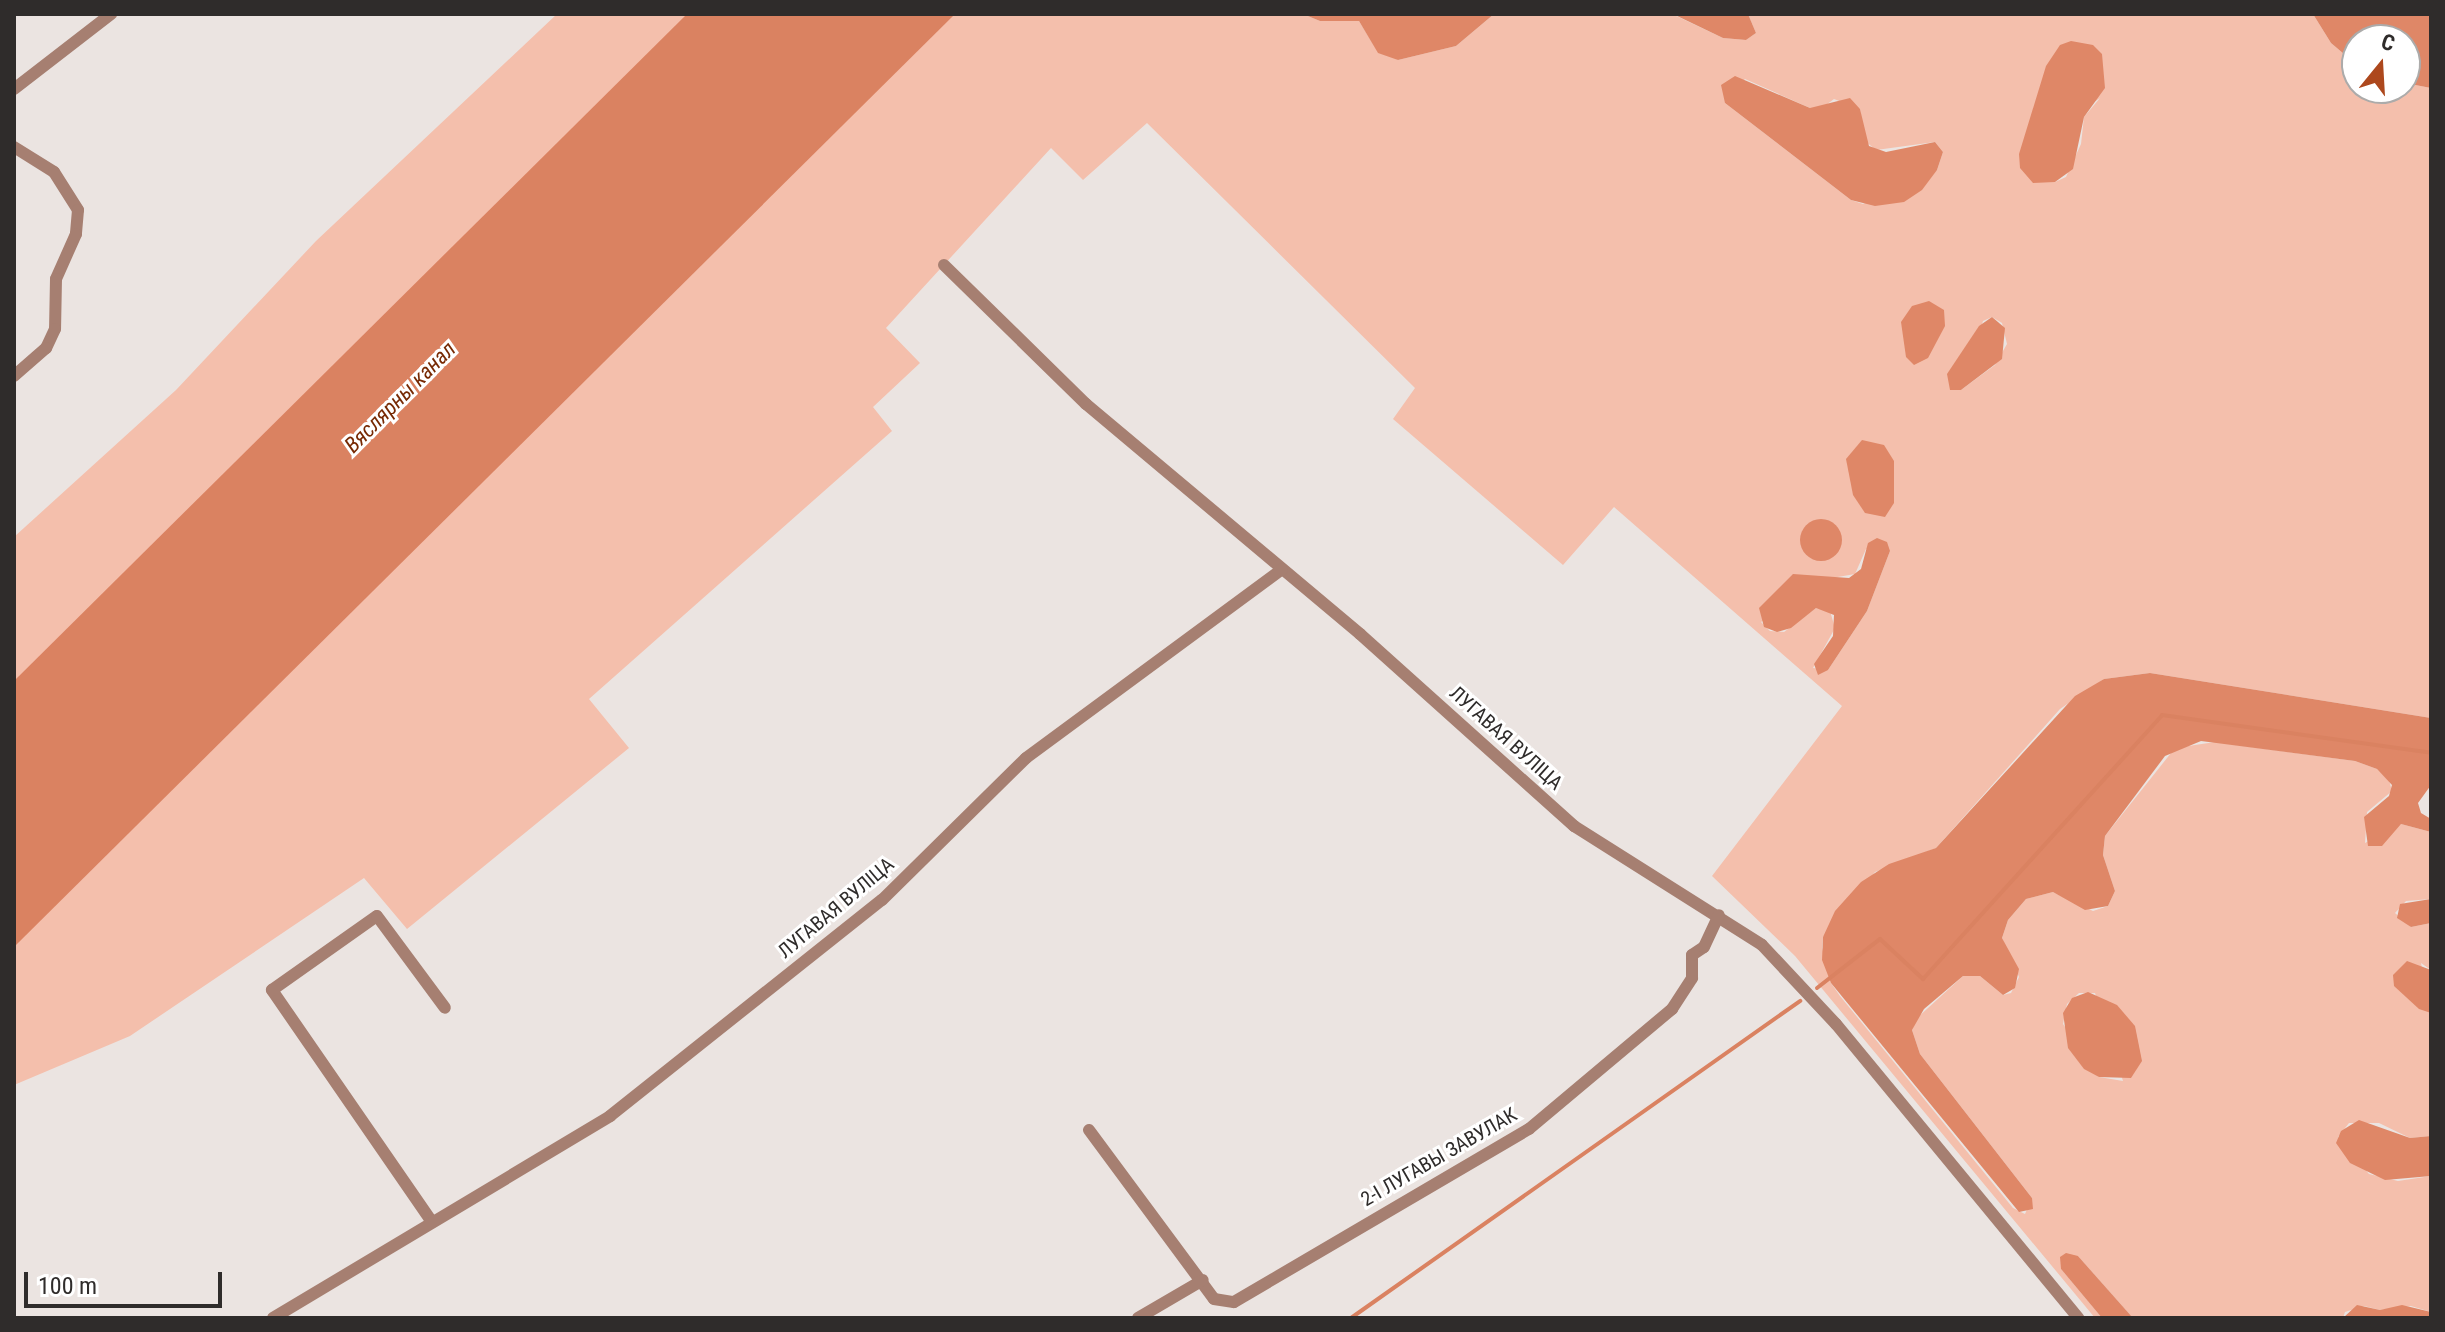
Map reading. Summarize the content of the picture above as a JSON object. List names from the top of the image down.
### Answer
{
  "streets": {
    "street": ["ЛУГАВАЯ ВУЛІЦА", "2-І ЛУГАВЫ ЗАВУЛАК"]
  },
  "crossings": [
    ["ЛУГАВАЯ ВУЛІЦА", "2-І ЛУГАВЫ ЗАВУЛАК"]
  ],
  "water": ["Вяслярны канал"],
  "scale_bar": "100 m",
  "north": "top"
}
